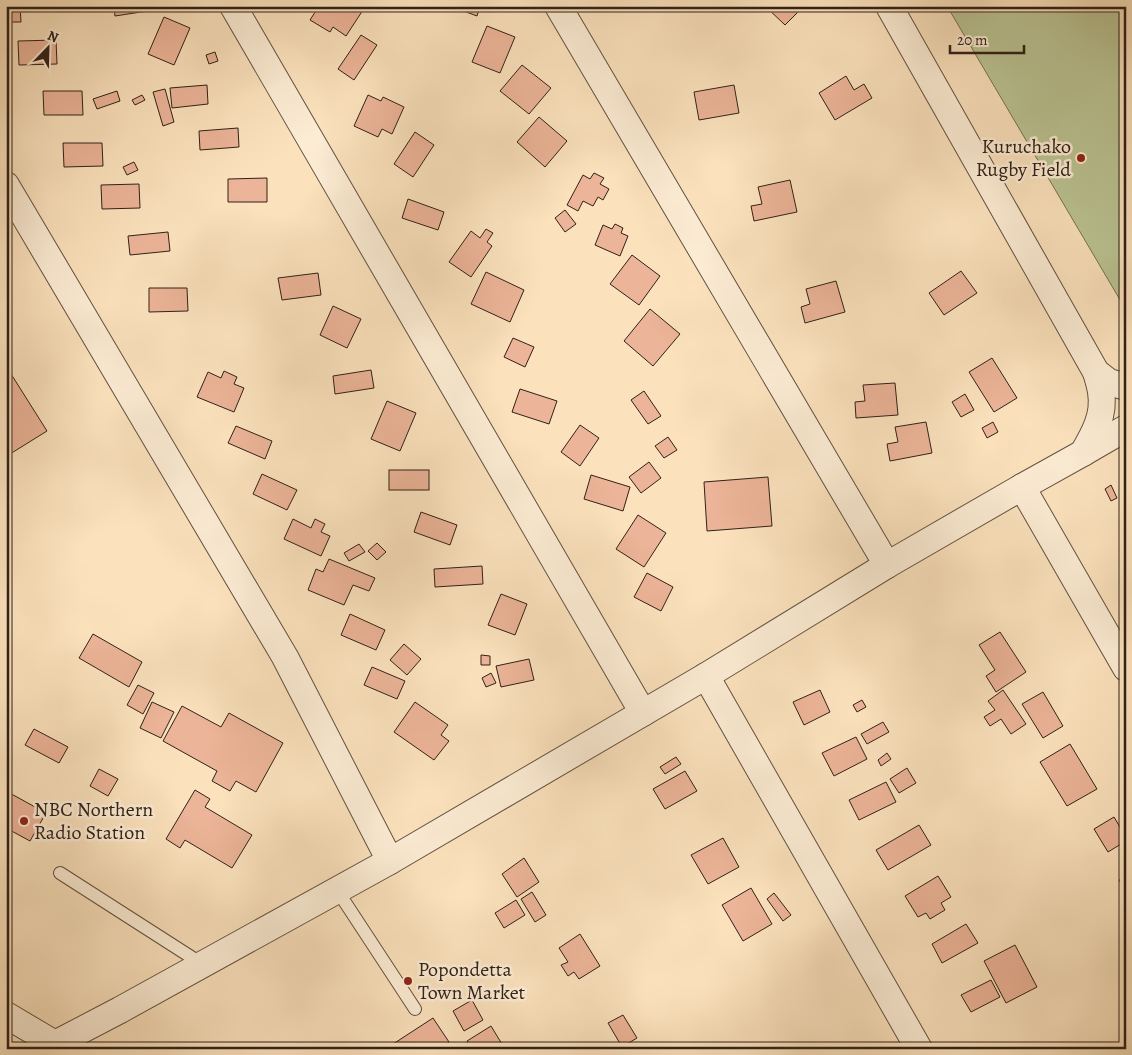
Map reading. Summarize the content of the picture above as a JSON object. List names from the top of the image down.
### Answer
{
  "places": ["Kuruchako Rugby Field", "NBC Northern Radio Station", "Popondetta Town Market"],
  "scale_bar": "20 m",
  "north": "top right"
}
